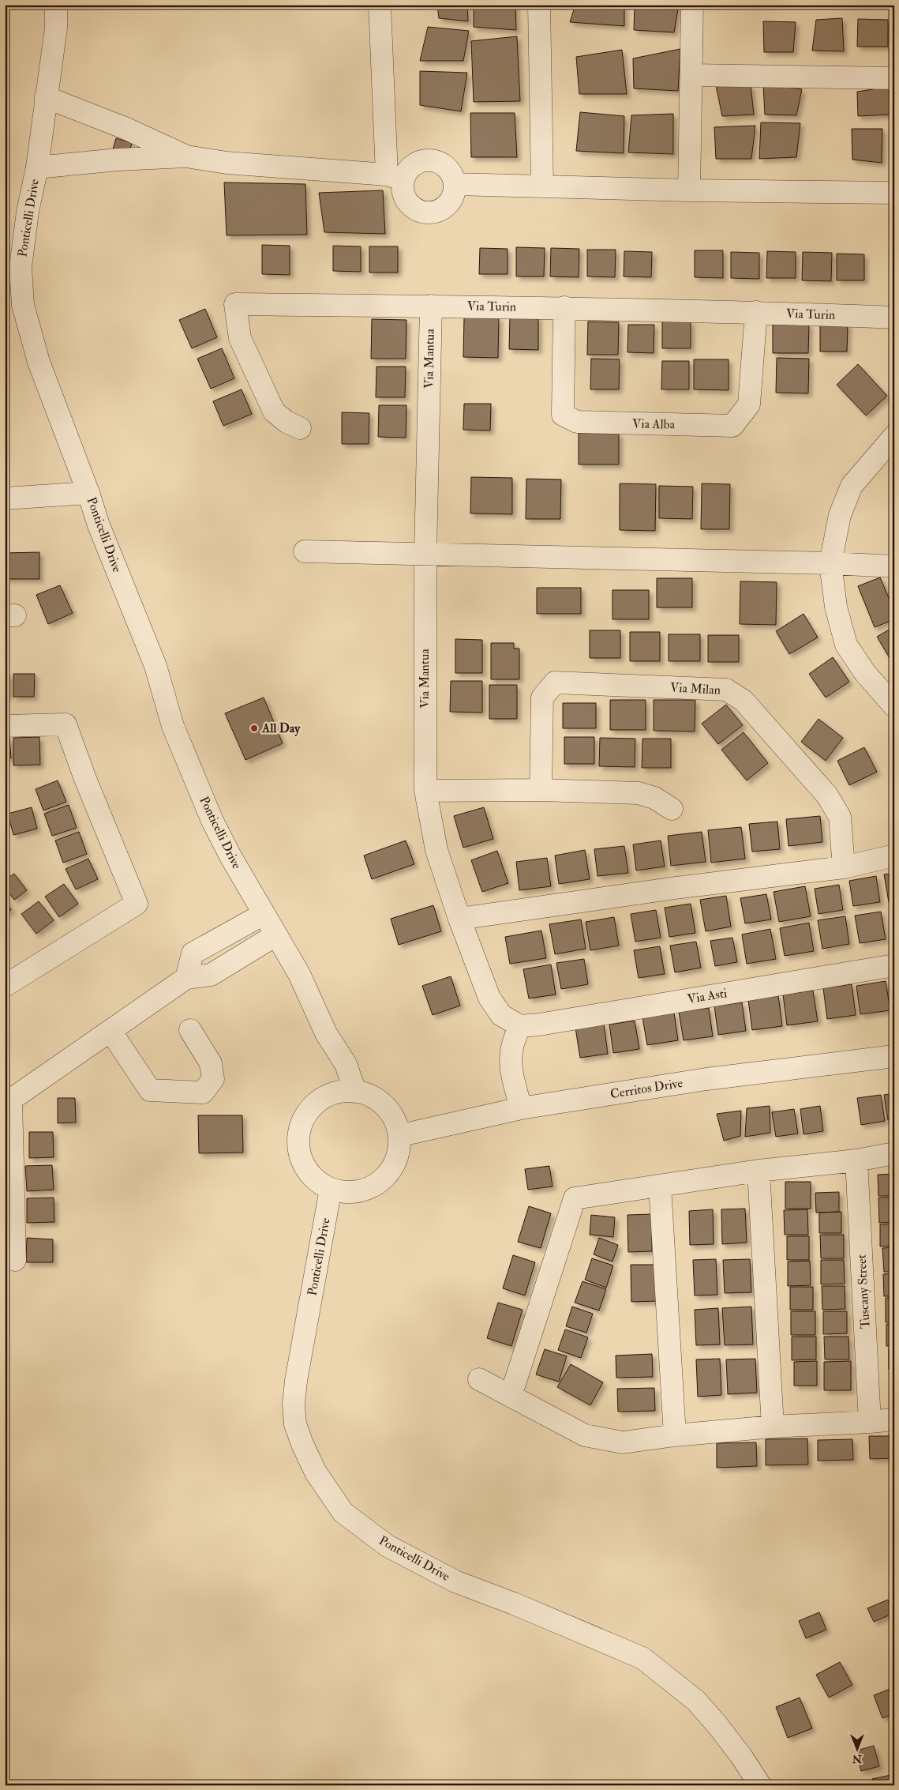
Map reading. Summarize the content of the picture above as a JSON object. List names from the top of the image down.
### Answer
{
  "streets": {
    "street": [
      "Ponticelli Drive",
      "Via Turin",
      "Via Mantua",
      "Via Alba",
      "Via Milan",
      "Via Asti",
      "Cerritos Drive",
      "Tuscany Street"
    ]
  },
  "crossings": [
    ["Ponticelli Drive", "Cerritos Drive"],
    ["Via Turin", "Via Mantua"],
    ["Via Turin", "Via Alba"],
    ["Via Mantua", "Via Asti"]
  ],
  "places": ["All Day"],
  "north": "bottom"
}
